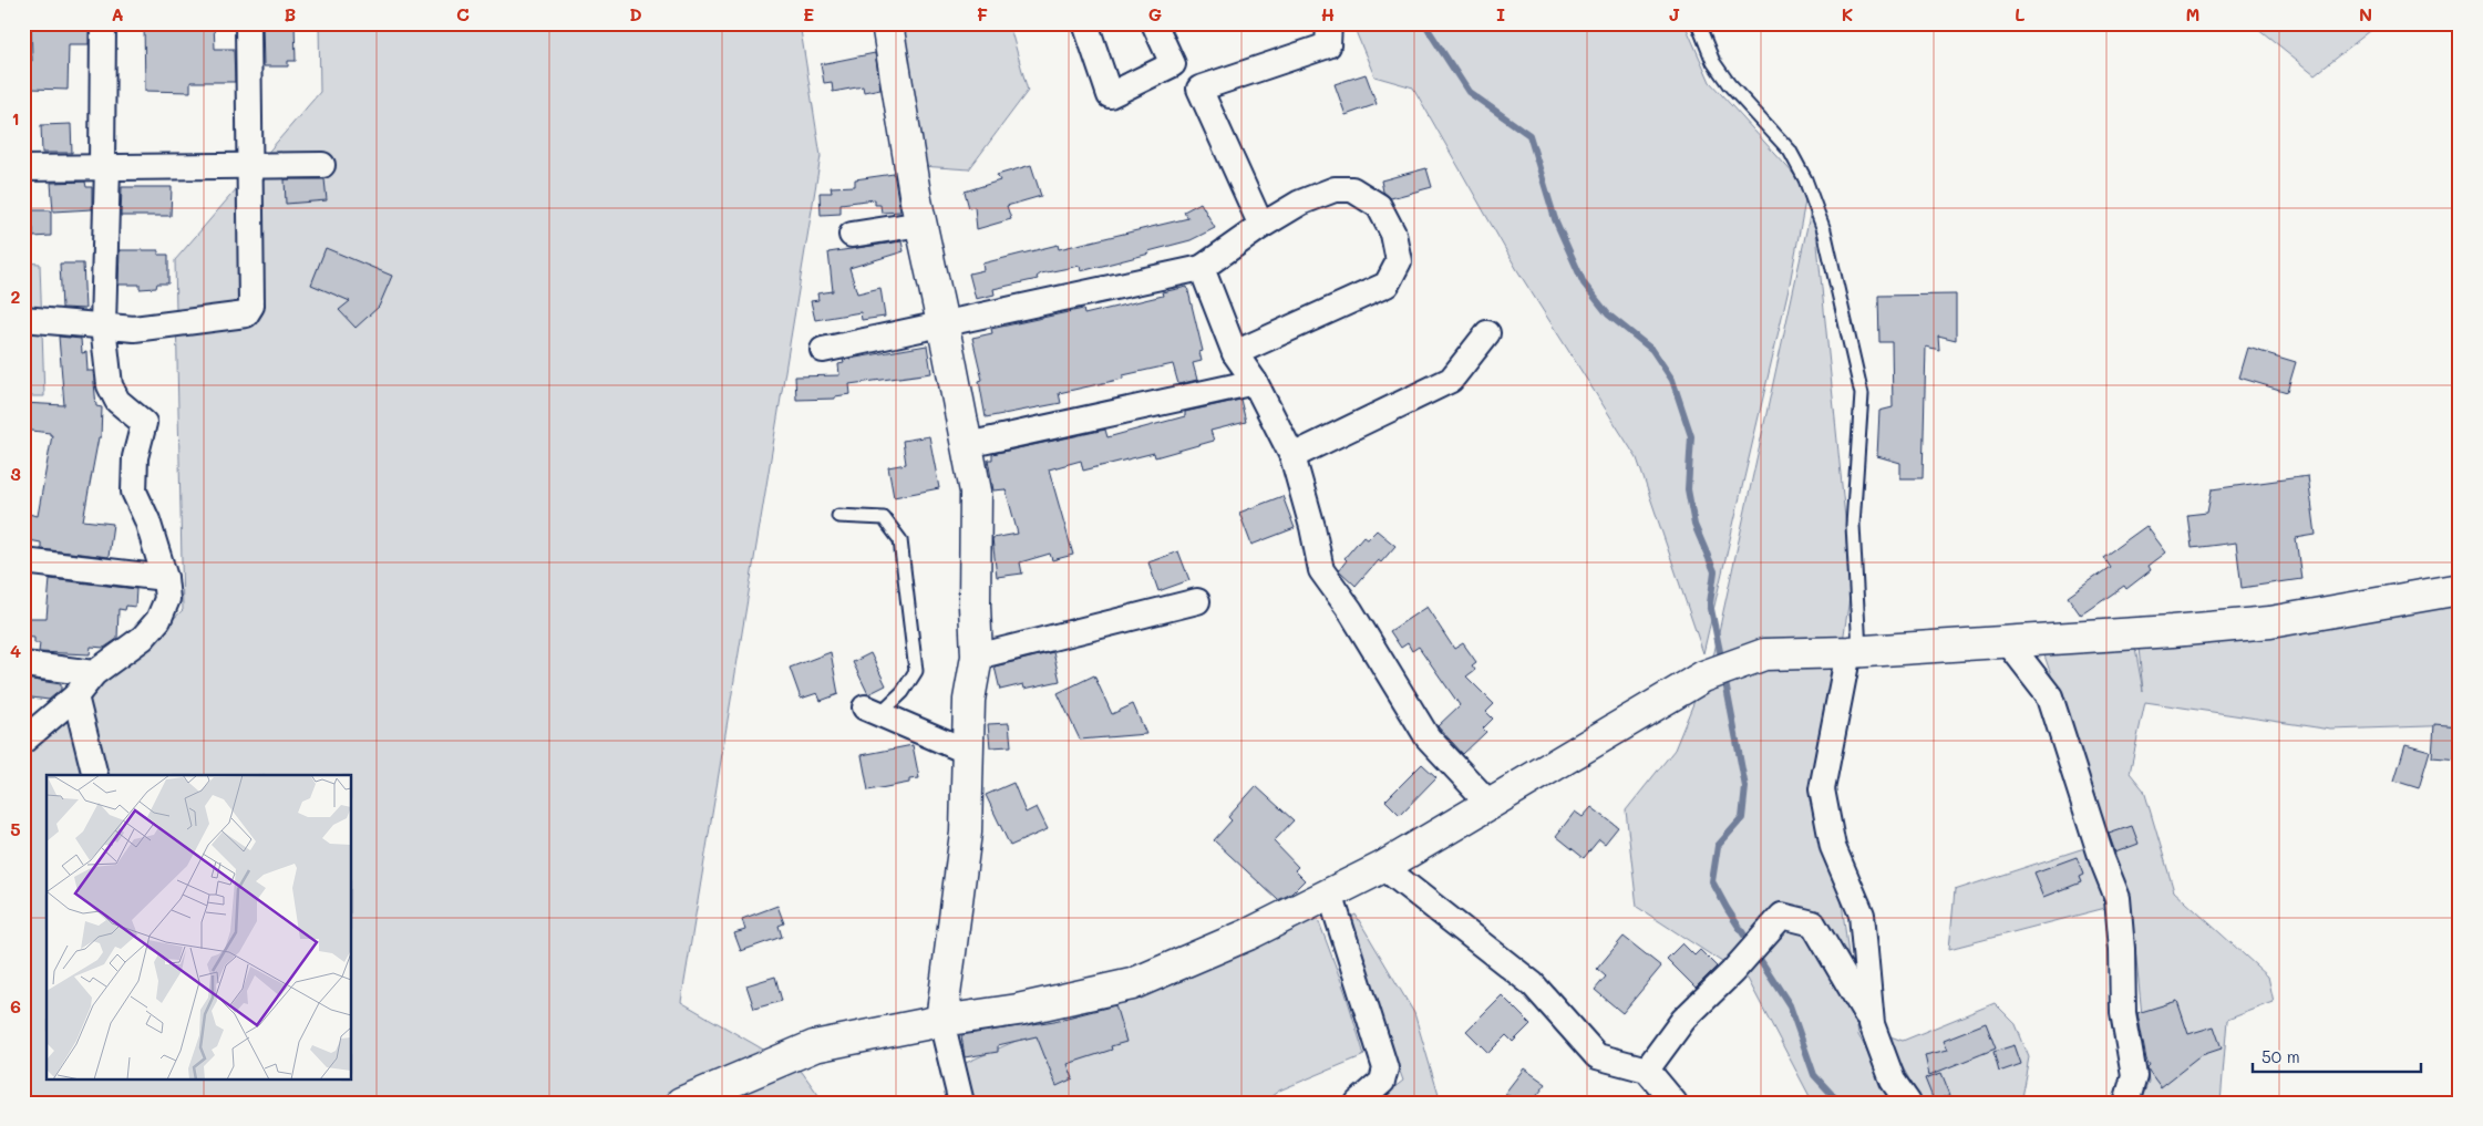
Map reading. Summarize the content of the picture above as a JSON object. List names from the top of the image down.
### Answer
{
  "scale_bar": "50 m",
  "grid": {
    "columns": [
      "A",
      "B",
      "C",
      "D",
      "E",
      "F",
      "G",
      "H",
      "I",
      "J",
      "K",
      "L",
      "M",
      "N"
    ],
    "rows": [
      "1",
      "2",
      "3",
      "4",
      "5",
      "6"
    ]
  }
}
